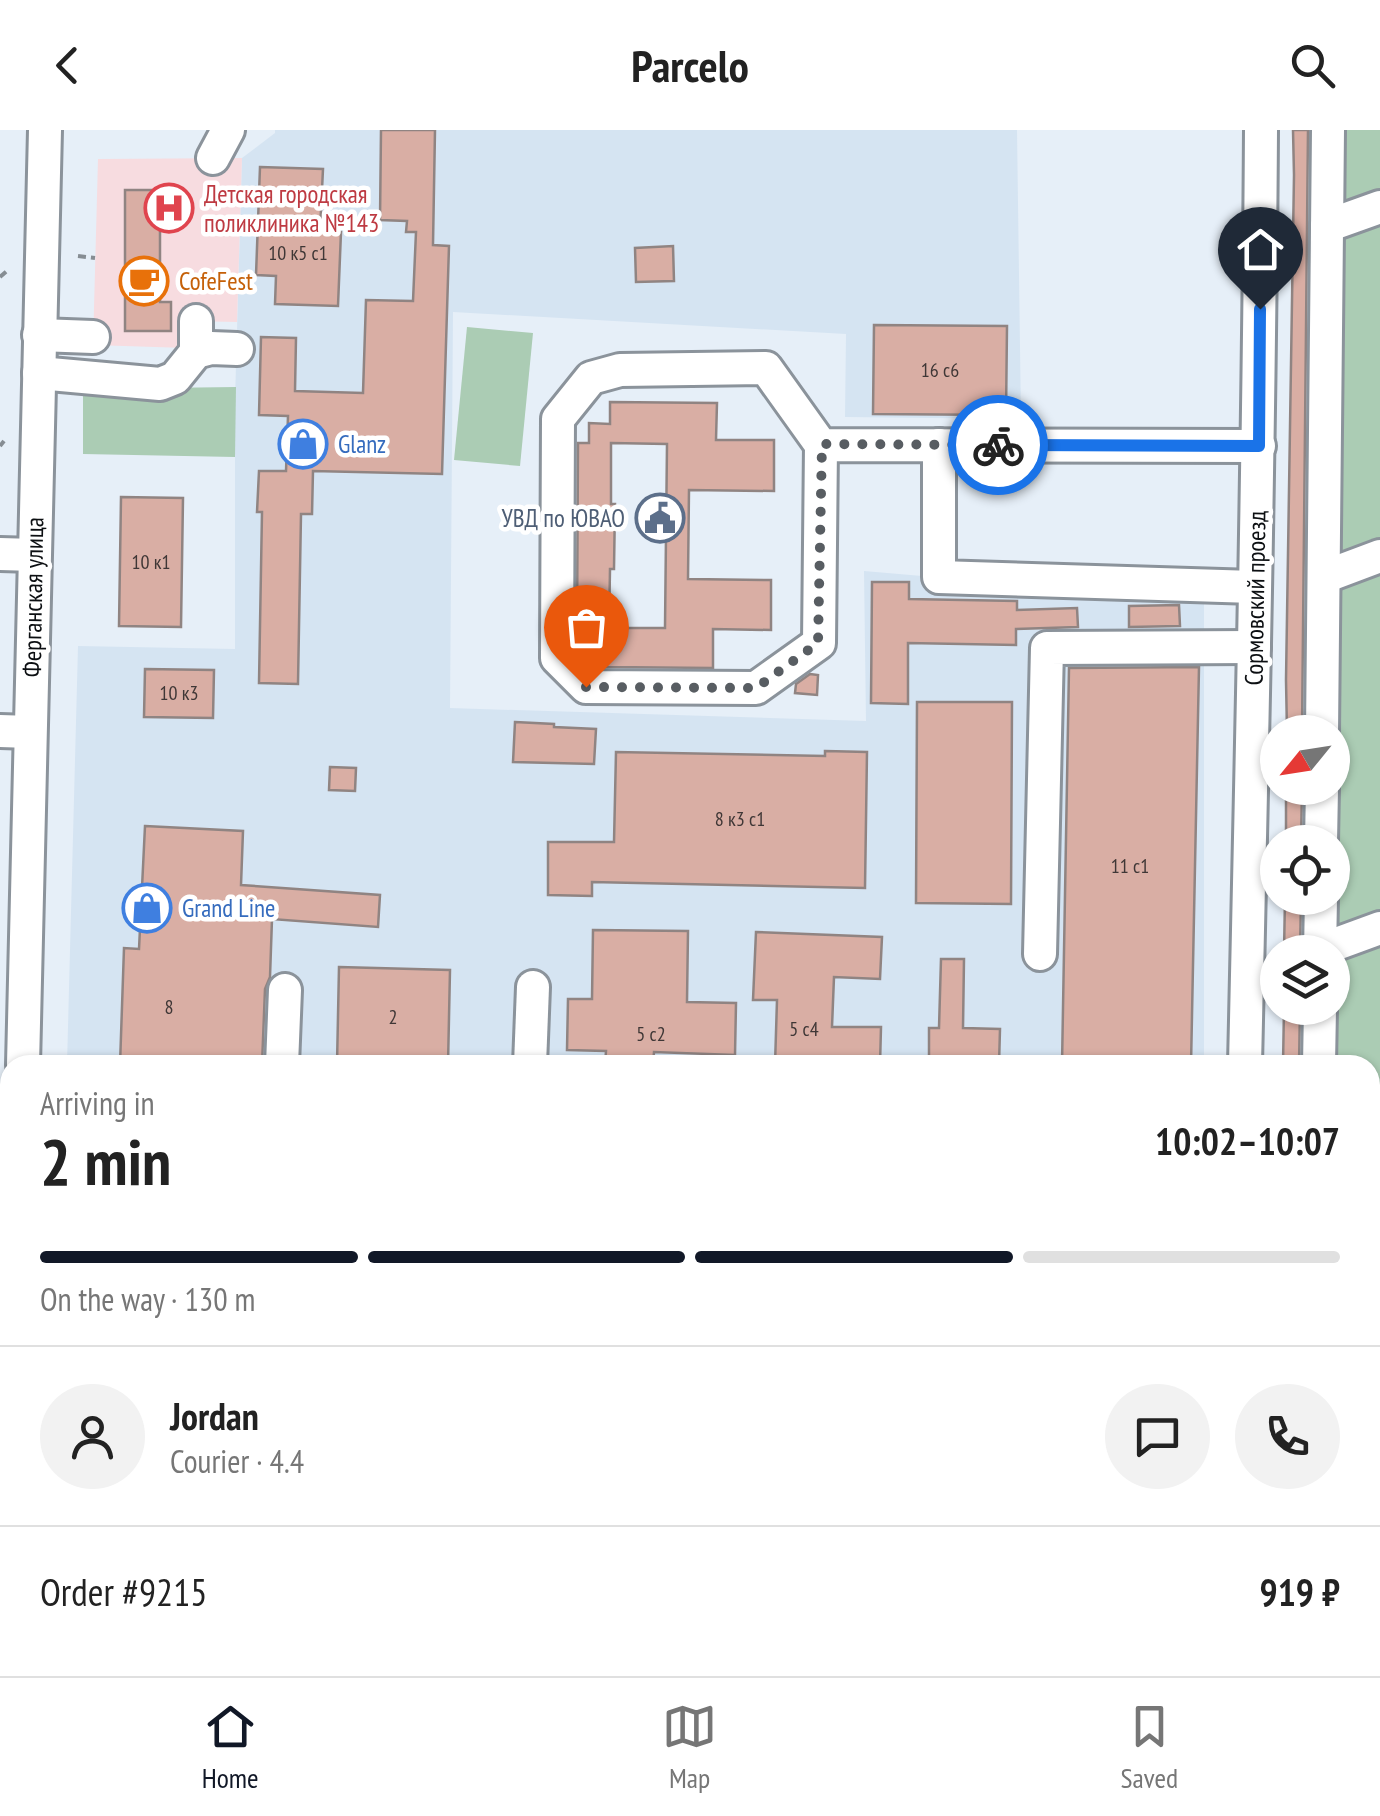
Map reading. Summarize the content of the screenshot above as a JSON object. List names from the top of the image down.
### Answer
{
  "streets": {
    "street": ["Ферганская улица", "Сормовский проезд"]
  },
  "places": {
    "hospital": ["Детская городская поликлиника №143"],
    "cafe": ["CofeFest"],
    "shop": ["Glanz", "Grand Line"],
    "public building": ["УВД по ЮВАО"]
  },
  "house_numbers": [
    "10 к5 с1",
    "16 с6",
    "10 к1",
    "10 к3",
    "8 к3 с1",
    "11 с1",
    "8",
    "2",
    "5 с4",
    "5 с2"
  ],
  "north": "bottom left",
  "page": {
    "header": "Parcelo",
    "heading": ["2 min", "Arriving in", "10:02–10:07"],
    "panel": [
      "Jordan",
      "Courier · 4.4",
      "Order #9215",
      "919 ₽"
    ],
    "bar": "On the way · 130 m",
    "tabs": ["Home", "Map", "Saved"]
  }
}
